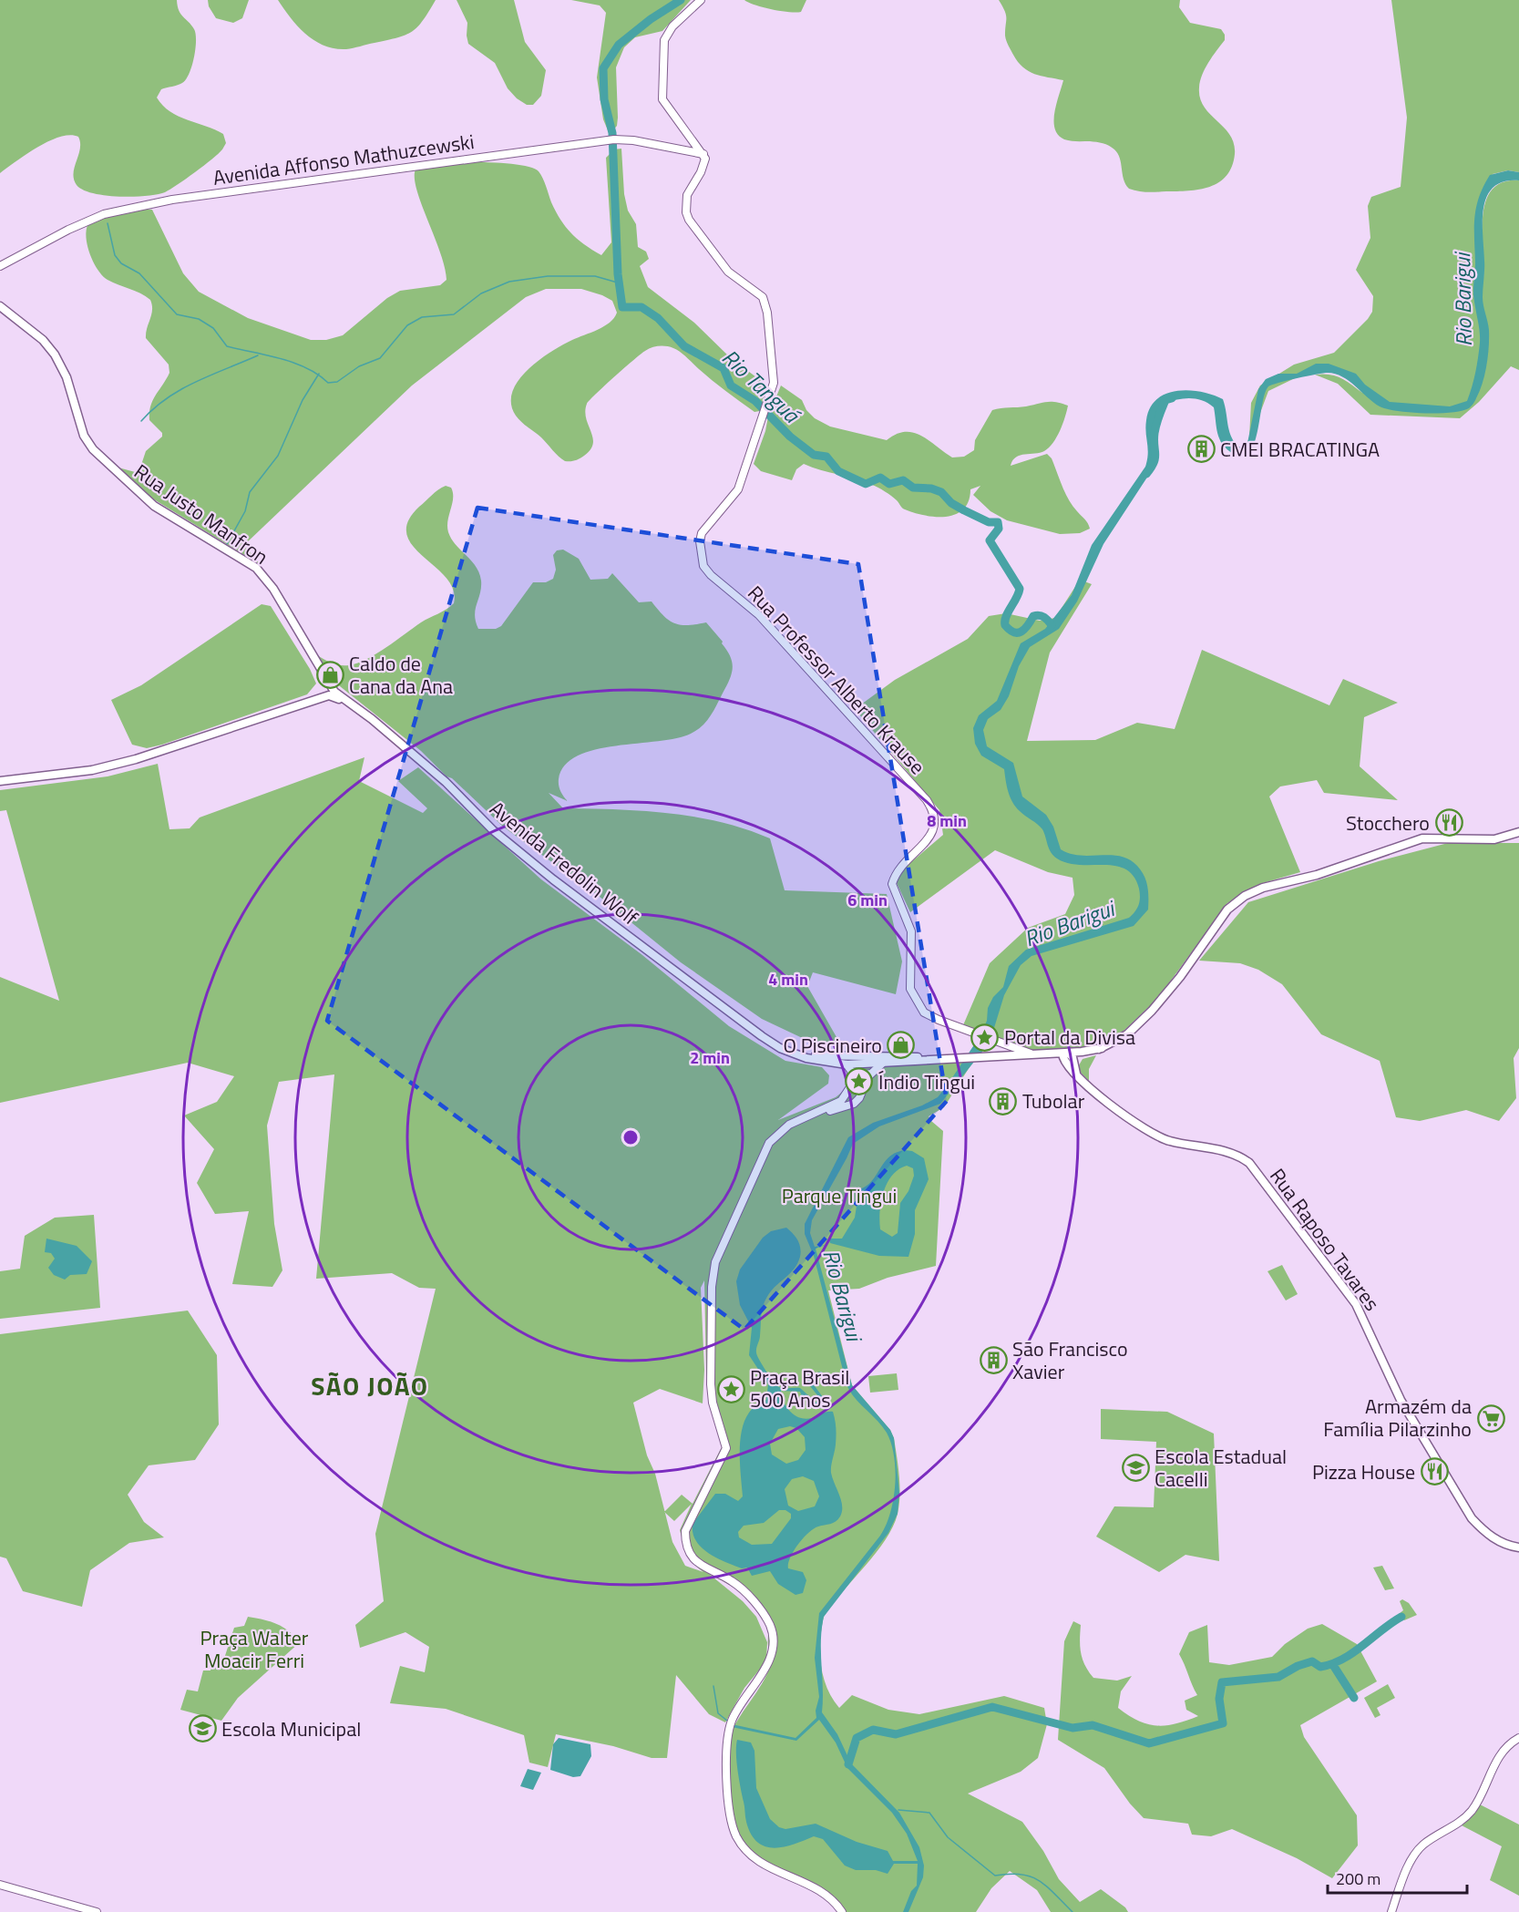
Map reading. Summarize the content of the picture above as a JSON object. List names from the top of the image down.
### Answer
{
  "streets": {
    "main road": ["Rua Justo Manfron", "Avenida Fredolin Wolf", "Rua Raposo Tavares"],
    "street": ["Avenida Affonso Mathuzcewski", "Rua Professor Alberto Krause"]
  },
  "crossings": [
    ["Avenida Affonso Mathuzcewski", "Rua Professor Alberto Krause"],
    ["Rua Justo Manfron", "Avenida Fredolin Wolf"],
    ["Avenida Fredolin Wolf", "Rua Raposo Tavares"]
  ],
  "districts": ["SÃO JOÃO"],
  "water": ["Rio Barigui", "Rio Tanguá"],
  "parks": ["Parque Tingui", "Praça Walter Moacir Ferri"],
  "places": {
    "building": ["CMEI BRACATINGA", "Tubolar", "São Francisco Xavier"],
    "shop": ["Caldo de Cana da Ana", "O Piscineiro"],
    "restaurant": ["Stocchero", "Pizza House"],
    "place": ["Portal da Divisa", "Índio Tingui", "Praça Brasil 500 Anos"],
    "supermarket": ["Armazém da Família Pilarzinho"],
    "school or university": ["Escola Estadual Cacelli", "Escola Municipal"]
  },
  "scale_bar": "200 m",
  "rings": [
    "8 min",
    "6 min",
    "4 min",
    "2 min"
  ]
}
